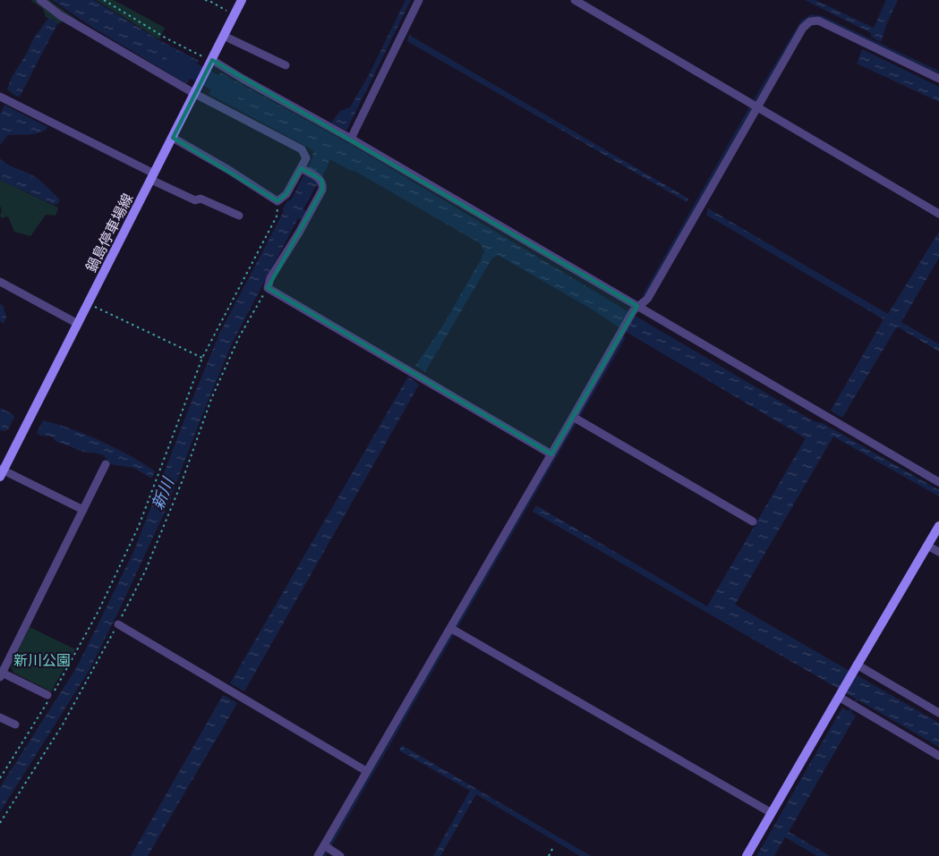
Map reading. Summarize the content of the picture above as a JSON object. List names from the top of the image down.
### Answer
{
  "streets": {
    "main road": ["鍋島停車場線"]
  },
  "water": ["新川"],
  "parks": ["新川公園"]
}
